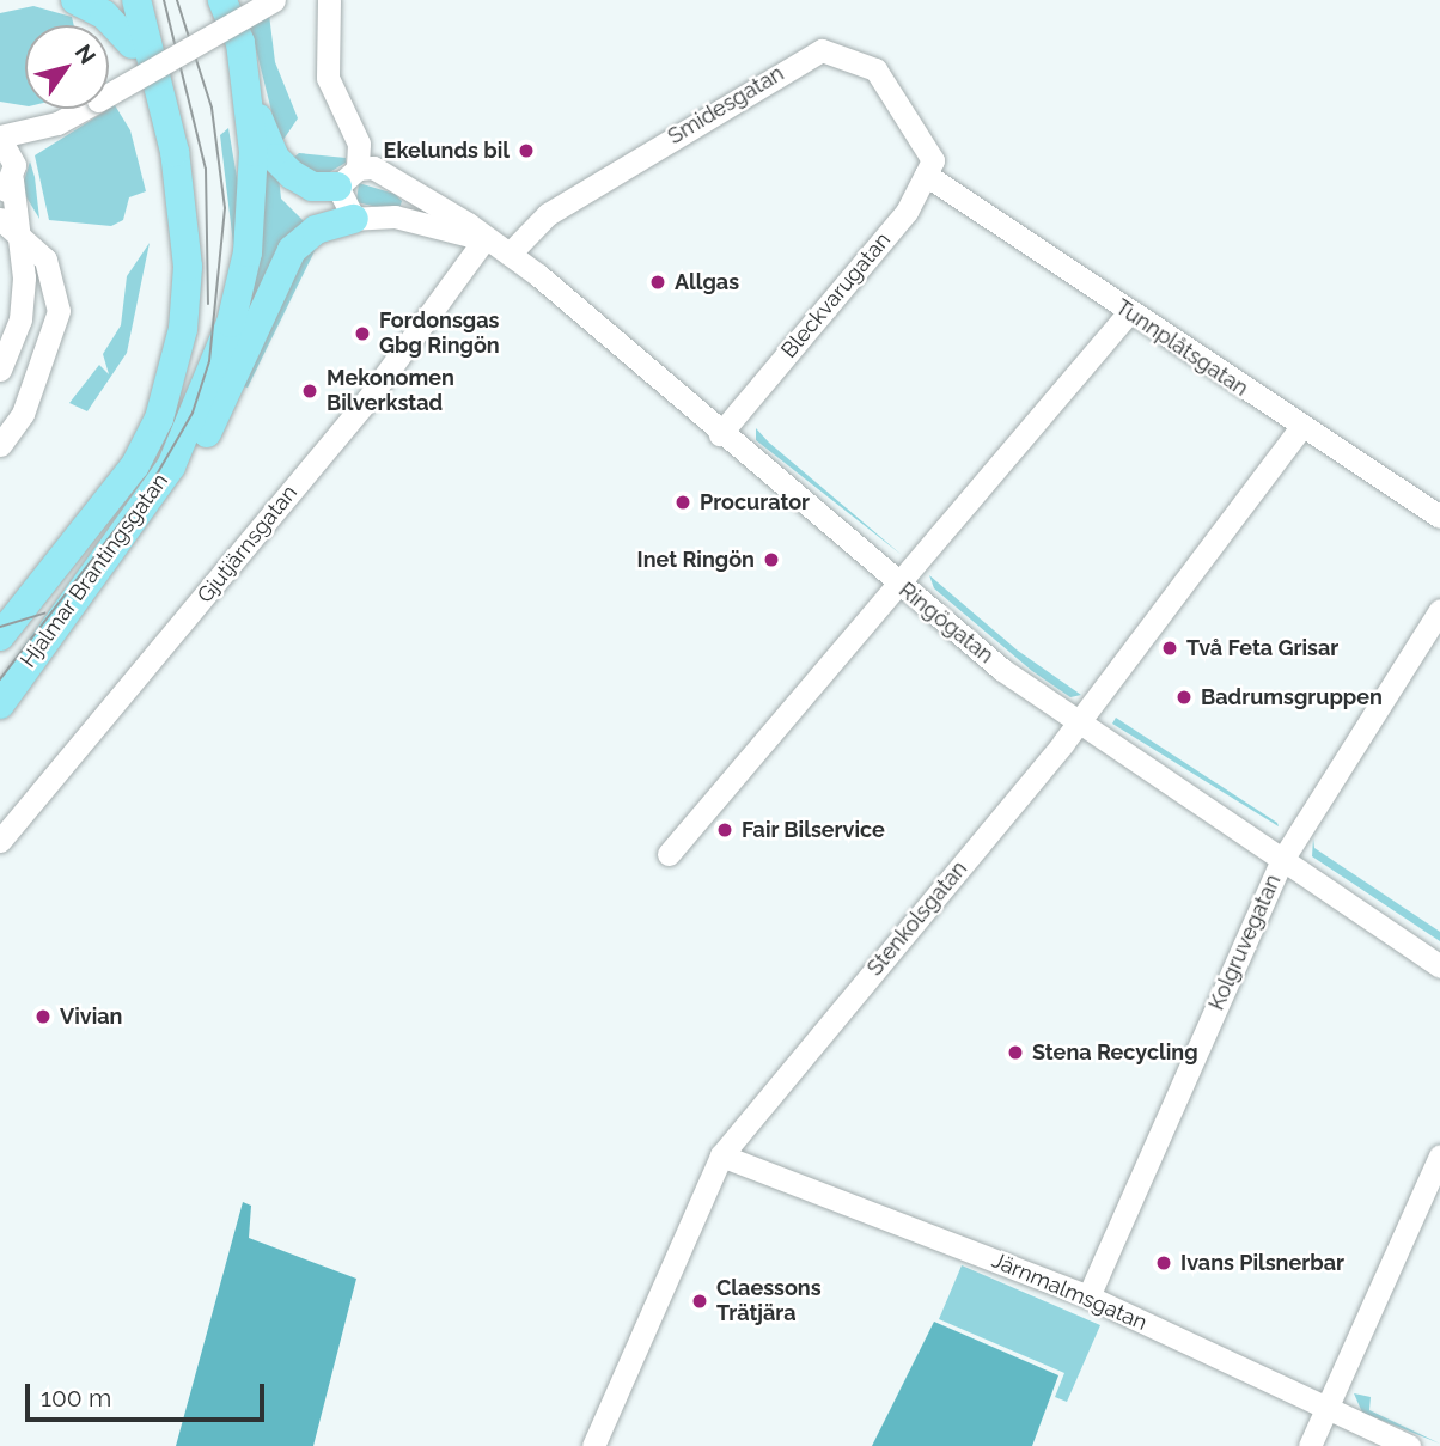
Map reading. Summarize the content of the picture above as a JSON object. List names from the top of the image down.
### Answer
{
  "streets": {
    "main road": ["Hjalmar Brantingsgatan"],
    "street": [
      "Smidesgatan",
      "Bleckvarugatan",
      "Tunnplåtsgatan",
      "Gjutjärnsgatan",
      "Ringögatan",
      "Stenkolsgatan",
      "Kolgruvegatan",
      "Järnmalmsgatan"
    ]
  },
  "crossings": [
    ["Smidesgatan", "Bleckvarugatan"],
    ["Smidesgatan", "Ringögatan"],
    ["Bleckvarugatan", "Tunnplåtsgatan"],
    ["Bleckvarugatan", "Ringögatan"],
    ["Tunnplåtsgatan", "Stenkolsgatan"],
    ["Gjutjärnsgatan", "Ringögatan"],
    ["Ringögatan", "Stenkolsgatan"],
    ["Ringögatan", "Kolgruvegatan"],
    ["Stenkolsgatan", "Järnmalmsgatan"],
    ["Kolgruvegatan", "Järnmalmsgatan"]
  ],
  "places": [
    "Ekelunds bil",
    "Allgas",
    "Fordonsgas Gbg Ringön",
    "Mekonomen Bilverkstad",
    "Procurator",
    "Inet Ringön",
    "Två Feta Grisar",
    "Badrumsgruppen",
    "Fair Bilservice",
    "Vivian",
    "Stena Recycling",
    "Ivans Pilsnerbar",
    "Claessons Trätjära"
  ],
  "scale_bar": "100 m",
  "north": "top right"
}
